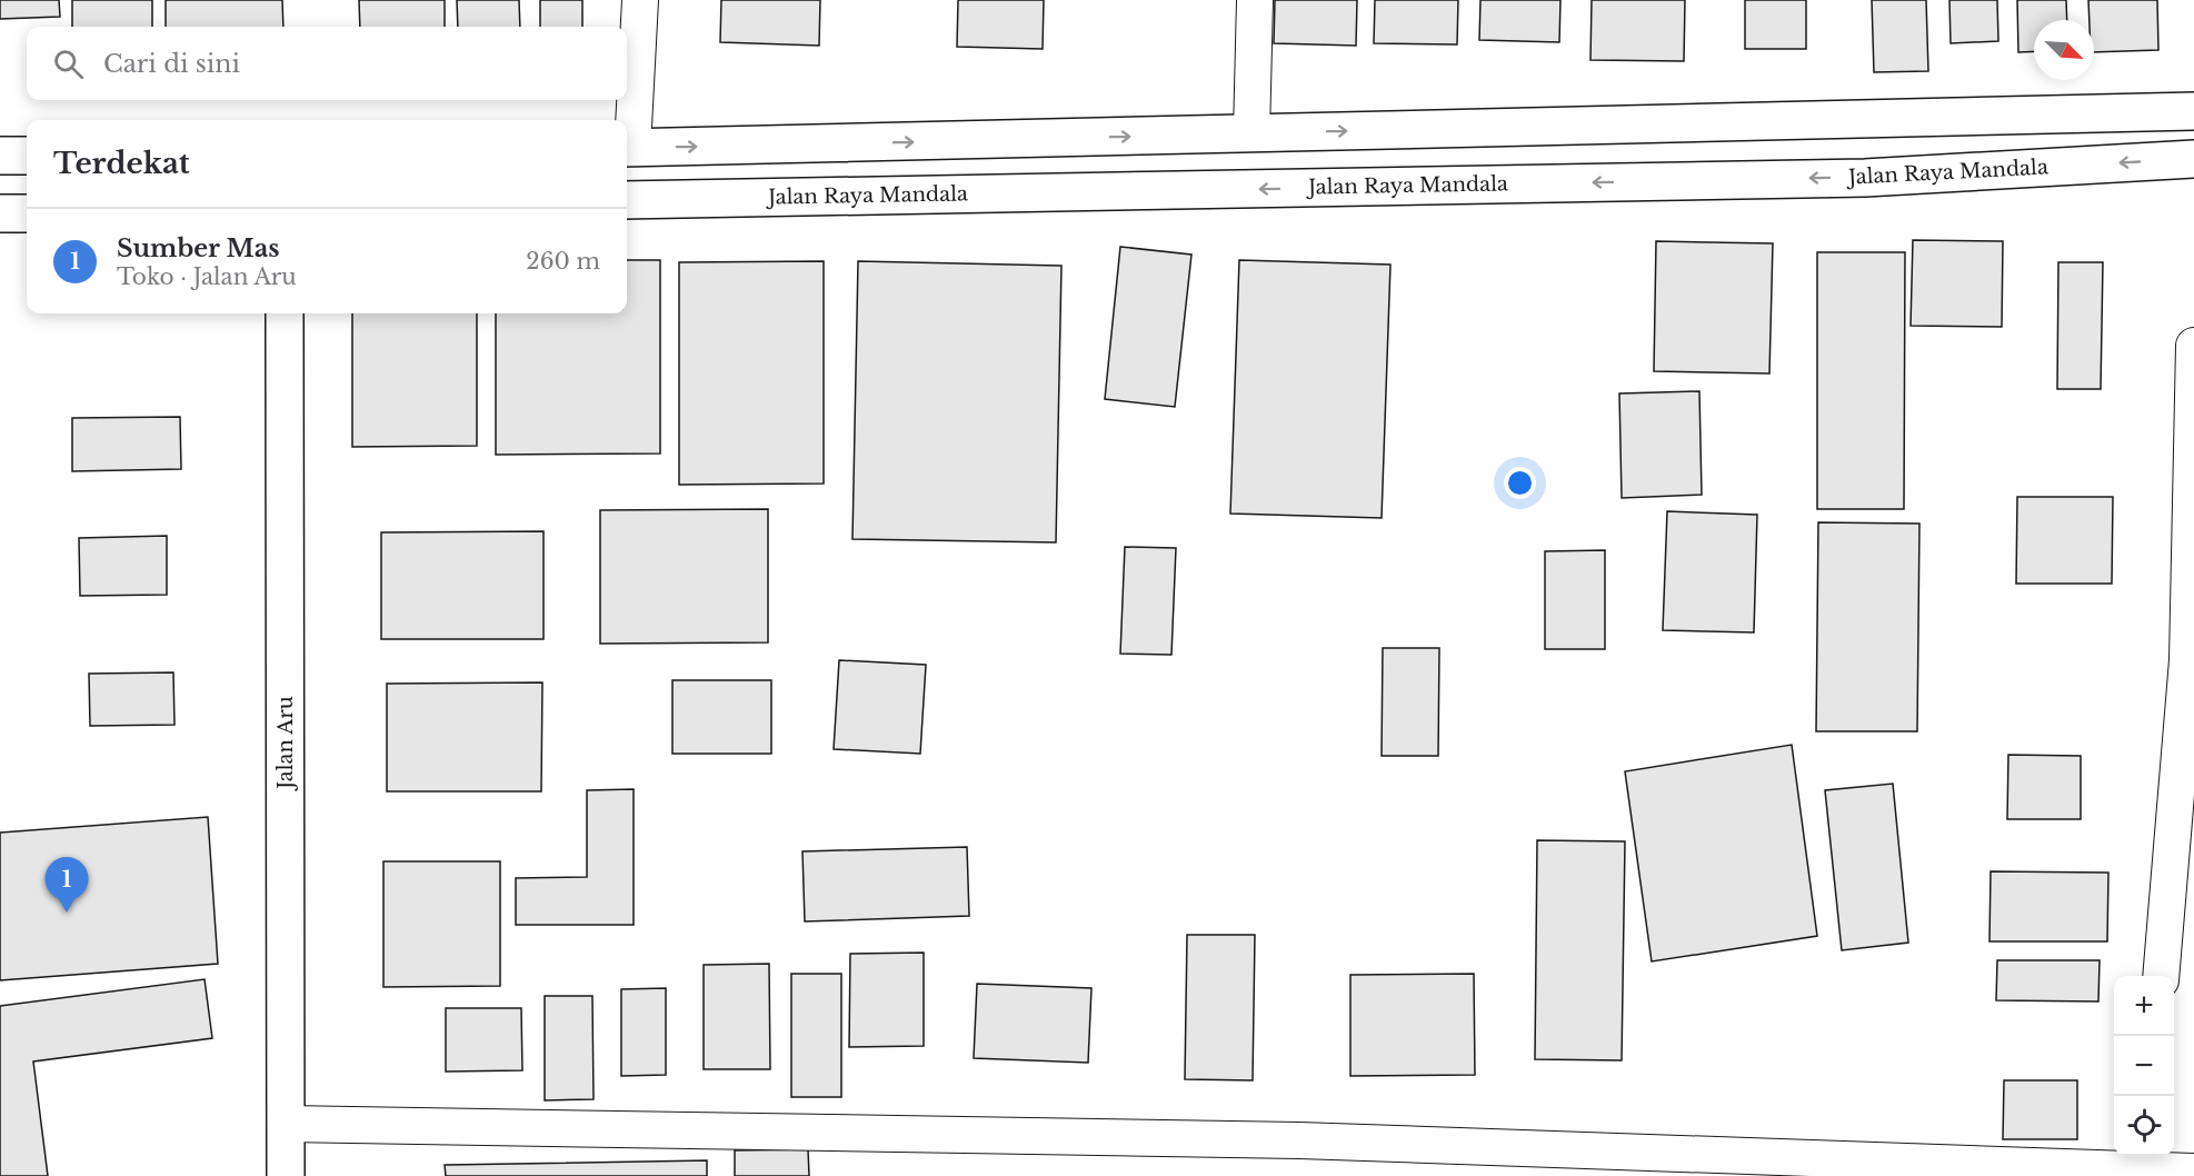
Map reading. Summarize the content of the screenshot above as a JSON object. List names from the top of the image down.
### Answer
{
  "streets": {
    "main road": ["Jalan Raya Mandala", "Jalan Aru"]
  },
  "north": "bottom right",
  "page": {
    "search": "Cari di sini",
    "heading": "Terdekat",
    "list": [
      {
        "mark": "1",
        "name": "Sumber Mas",
        "note": "Toko · Jalan Aru",
        "value": "260 m"
      }
    ],
    "pins": "1",
    "map_buttons": ["+", "−"]
  }
}
